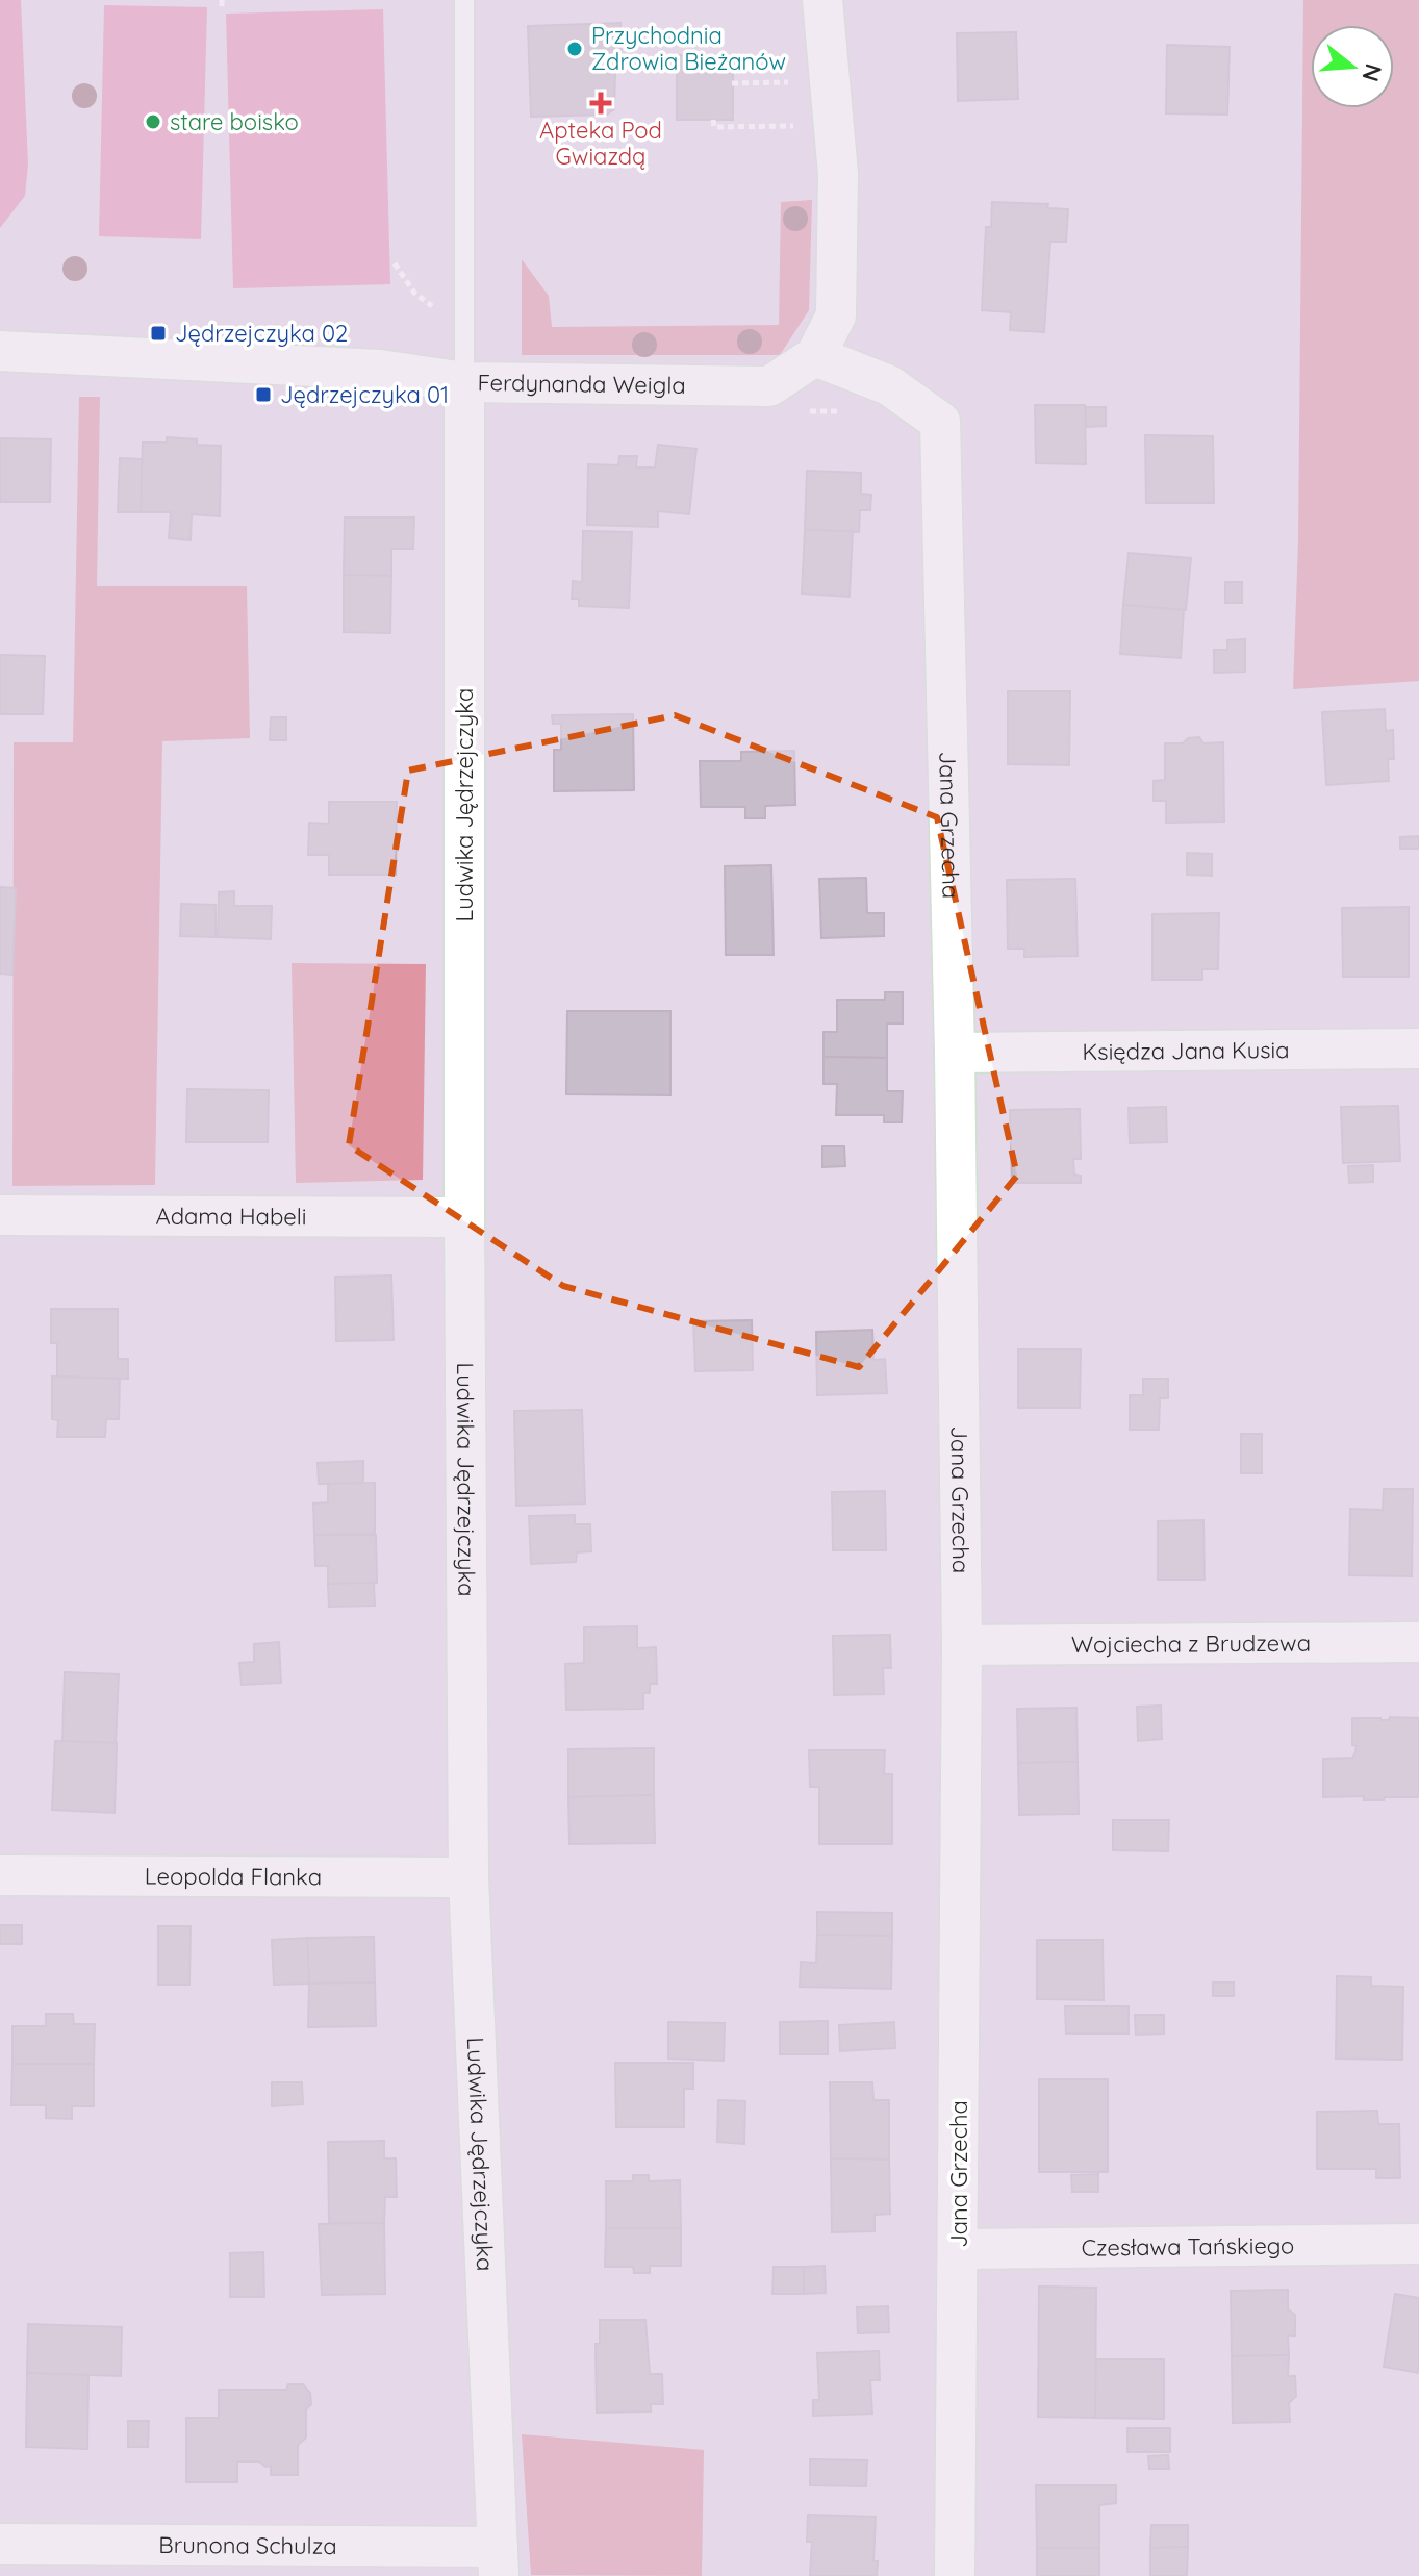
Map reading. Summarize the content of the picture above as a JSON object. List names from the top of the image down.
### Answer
{
  "streets": {
    "street": [
      "Ferdynanda Weigla",
      "Ludwika Jędrzejczyka",
      "Jana Grzecha",
      "Księdza Jana Kusia",
      "Adama Habeli",
      "Wojciecha z Brudzewa",
      "Leopolda Flanka",
      "Czesława Tańskiego",
      "Brunona Schulza"
    ]
  },
  "crossings": [
    ["Ferdynanda Weigla", "Ludwika Jędrzejczyka"],
    ["Ferdynanda Weigla", "Jana Grzecha"],
    ["Ludwika Jędrzejczyka", "Adama Habeli"],
    ["Ludwika Jędrzejczyka", "Leopolda Flanka"],
    ["Ludwika Jędrzejczyka", "Brunona Schulza"],
    ["Jana Grzecha", "Księdza Jana Kusia"],
    ["Jana Grzecha", "Wojciecha z Brudzewa"],
    ["Jana Grzecha", "Czesława Tańskiego"]
  ],
  "places": {
    "other": ["Przychodnia Zdrowia Bieżanów", "stare boisko"],
    "health": ["Apteka Pod Gwiazdą"],
    "transit": ["Jędrzejczyka 02", "Jędrzejczyka 01"]
  },
  "north": "right"
}
